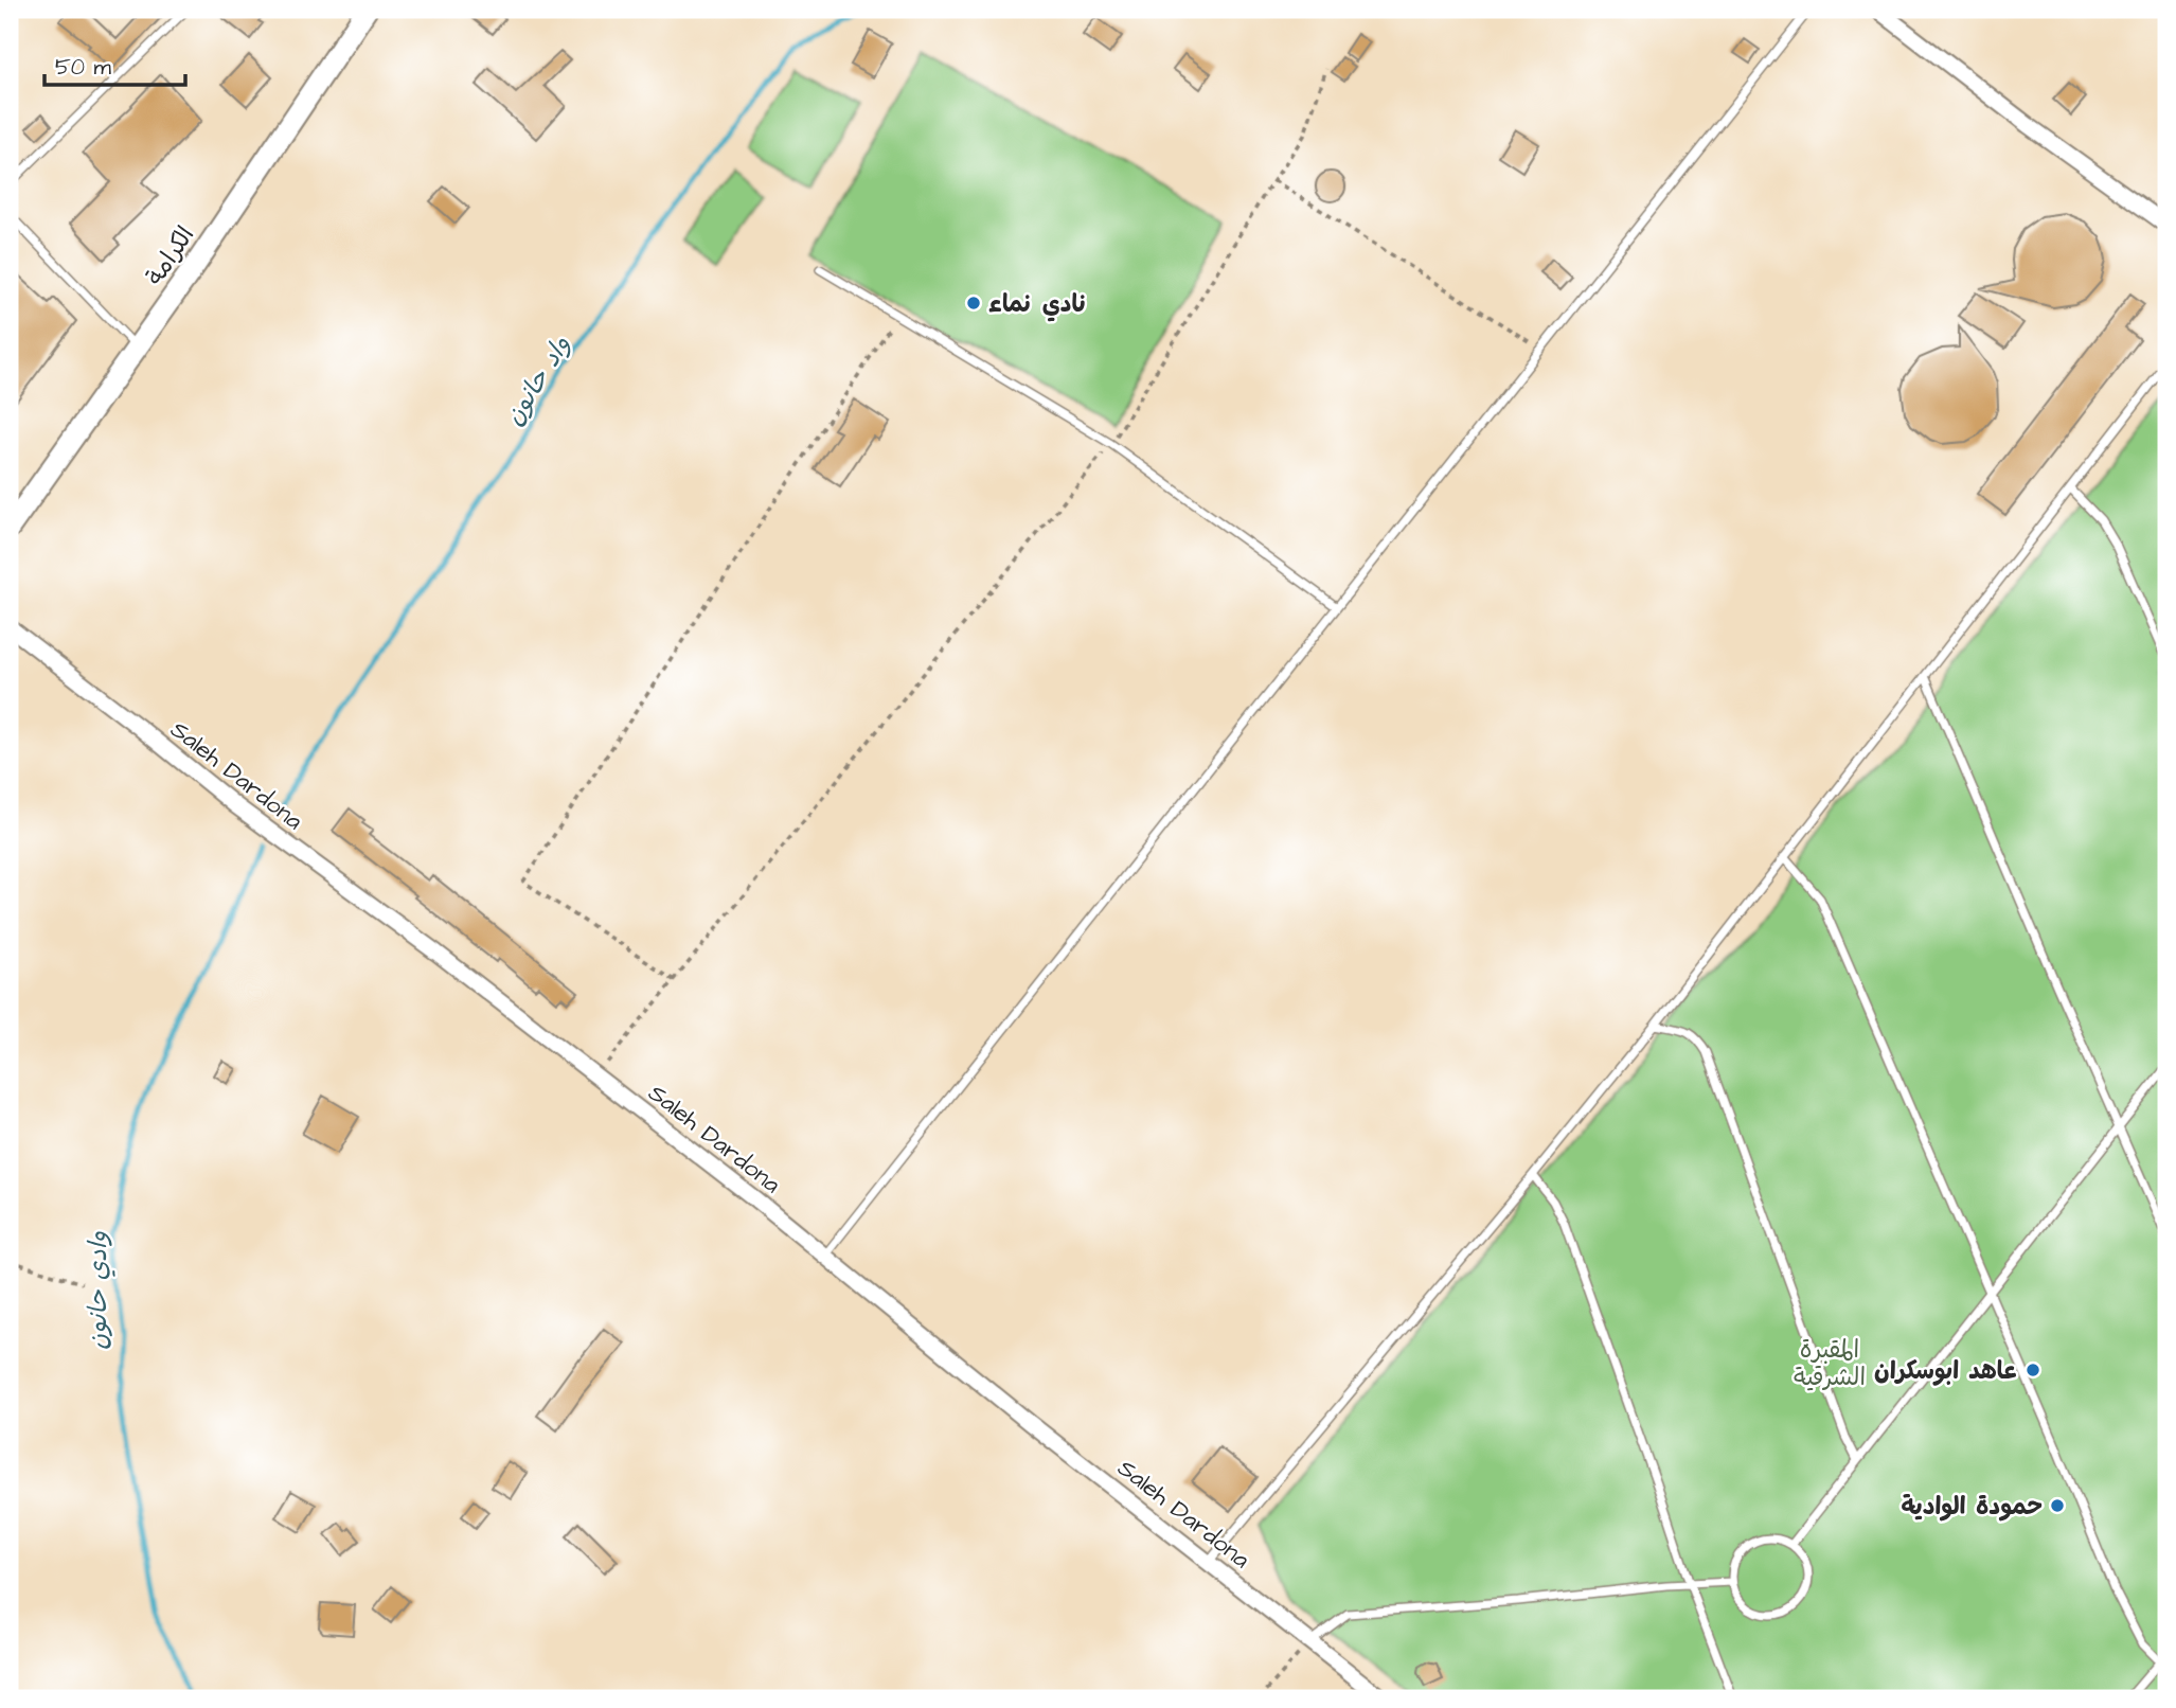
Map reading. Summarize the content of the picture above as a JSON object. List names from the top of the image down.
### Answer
{
  "streets": {
    "main road": ["الكرامة"],
    "street": ["Saleh Dardona"]
  },
  "water": ["واد حانون", "وادي حانون"],
  "parks": ["المقبرة الشرقية"],
  "places": ["نادي نماء", "عاهد ابوسكران", "حمودة الوادية"],
  "scale_bar": "50 m"
}
